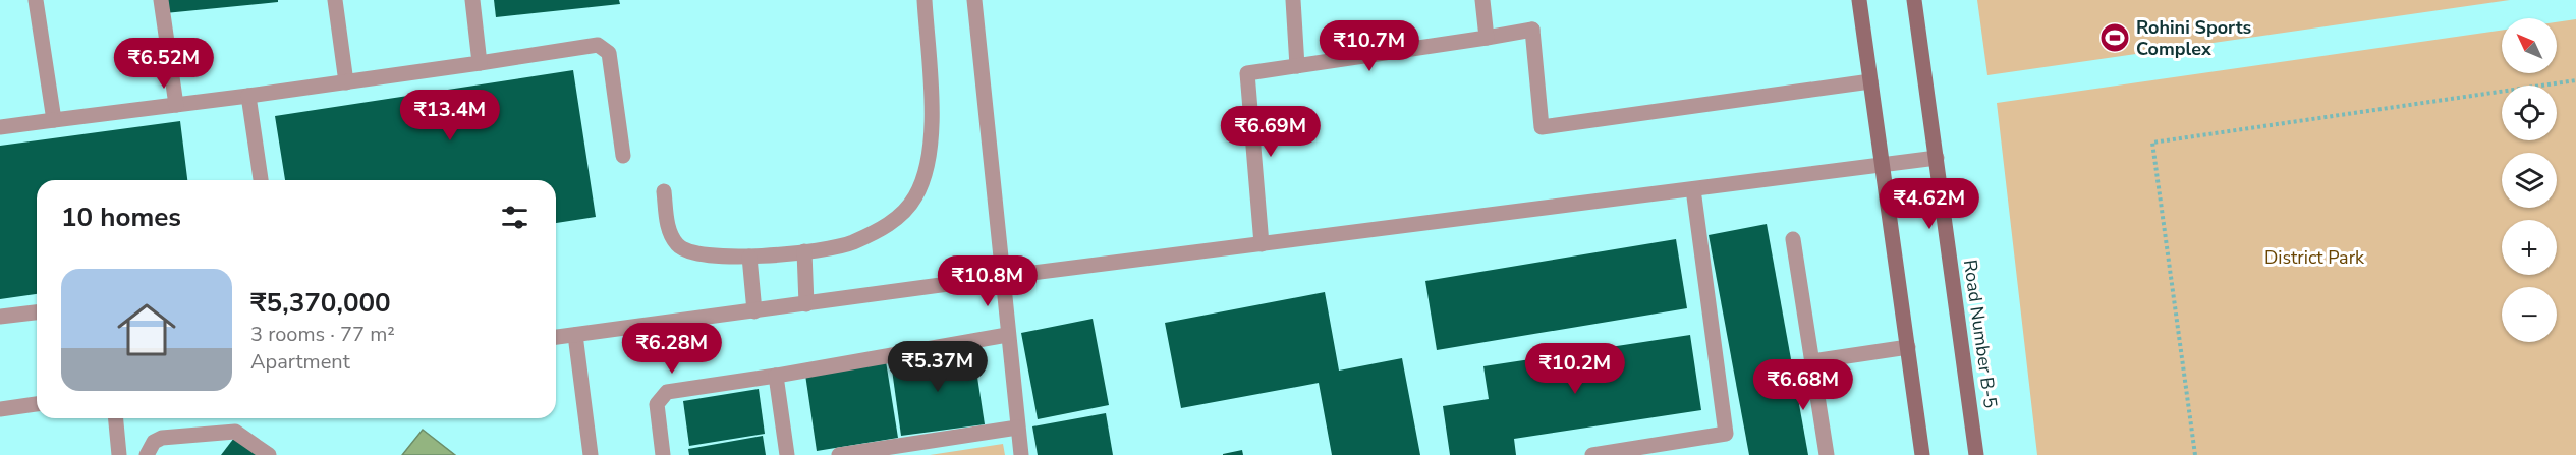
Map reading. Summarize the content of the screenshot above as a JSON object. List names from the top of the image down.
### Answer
{
  "streets": {
    "street": ["Road Number B-5"]
  },
  "parks": ["District Park"],
  "places": {
    "sports": ["Rohini Sports Complex"]
  },
  "north": "top left",
  "page": {
    "map_buttons": ["+", "−"],
    "price": [
      "₹10.7M",
      "₹6.52M",
      "₹13.4M",
      "₹6.69M",
      "₹4.62M",
      "₹10.8M",
      "₹6.28M",
      "₹5.37M",
      "₹10.2M",
      "₹6.68M"
    ],
    "heading": "10 homes",
    "list": [
      {
        "name": "₹5,370,000",
        "note": "3 rooms · 77 m² · Apartment"
      }
    ]
  }
}
